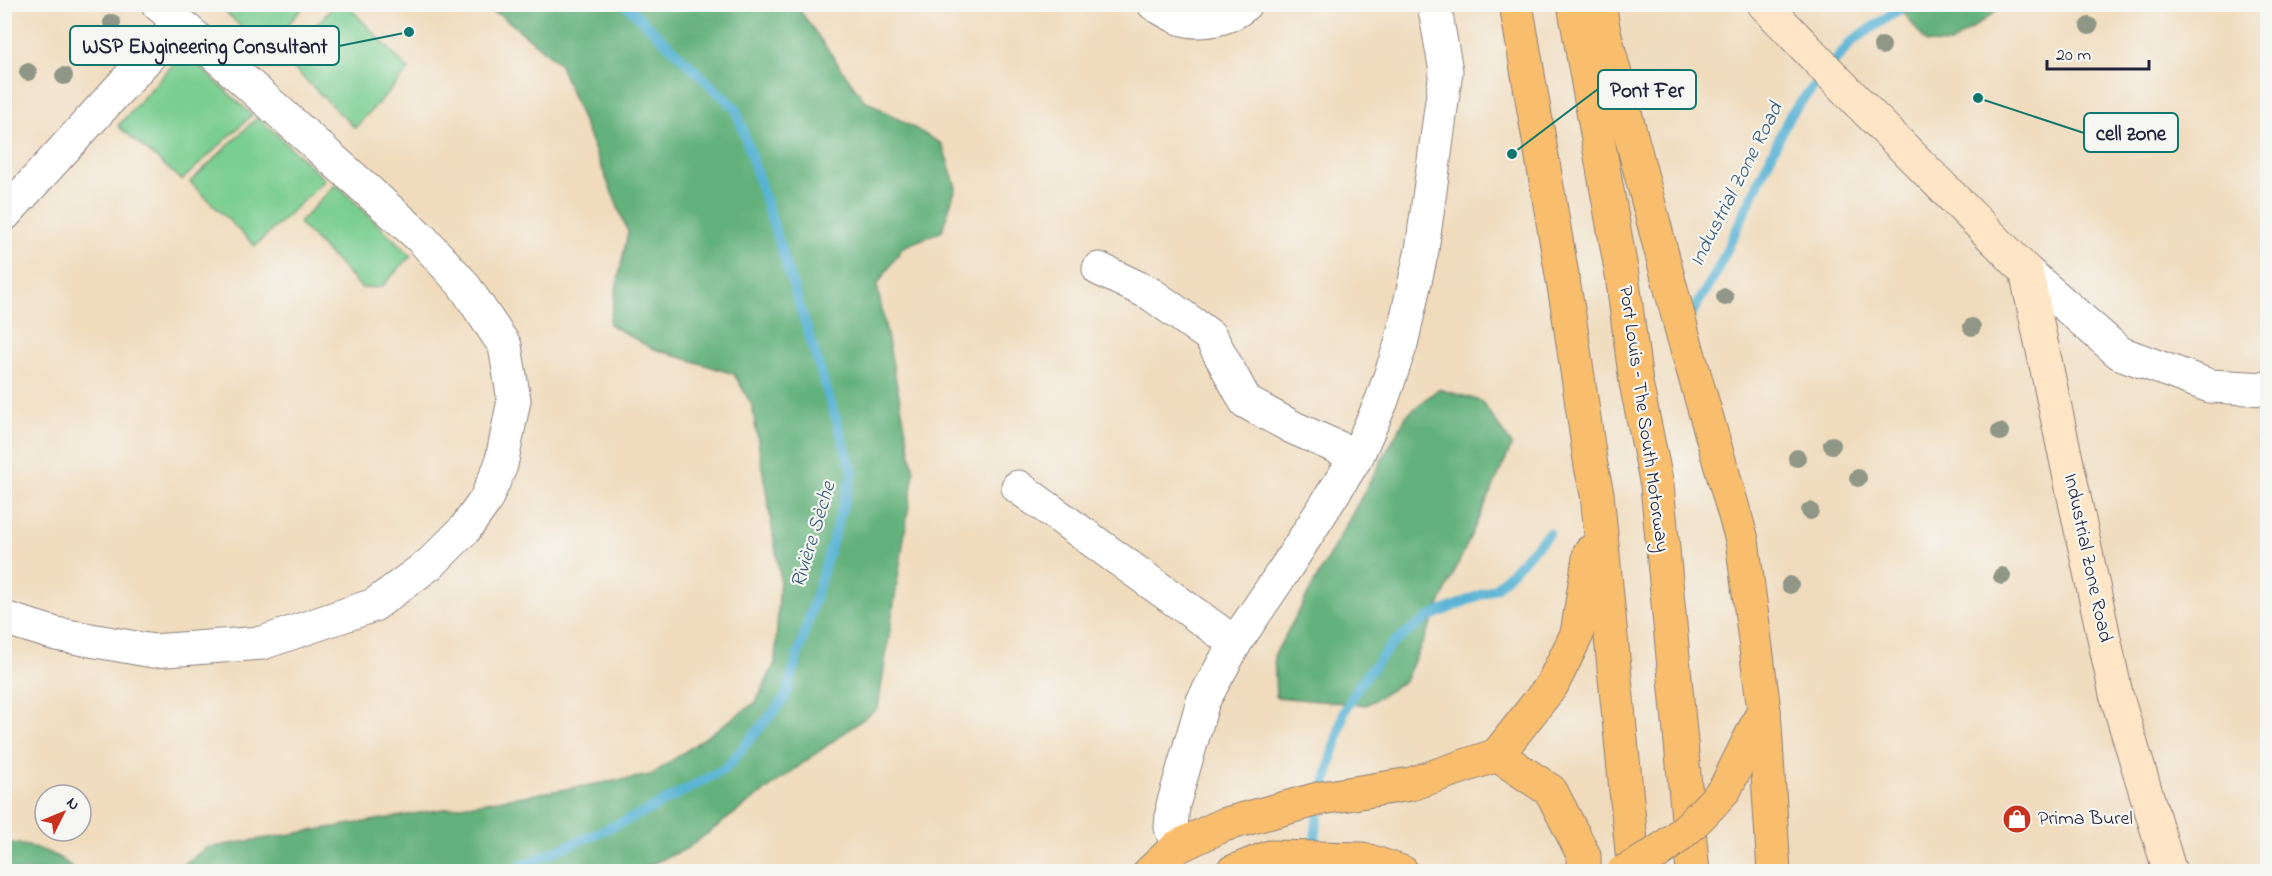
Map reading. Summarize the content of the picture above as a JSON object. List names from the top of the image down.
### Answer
{
  "streets": {
    "main road": ["Port Louis – The South Motorway"],
    "street": ["Industrial Zone Road"]
  },
  "water": ["Industrial Zone Road", "Rivière Sèche"],
  "places": {
    "other": ["WSP ENgineering Consultant", "cell zone", "Pont Fer"],
    "shop": ["Prima Burel"]
  },
  "scale_bar": "20 m",
  "north": "top right"
}
